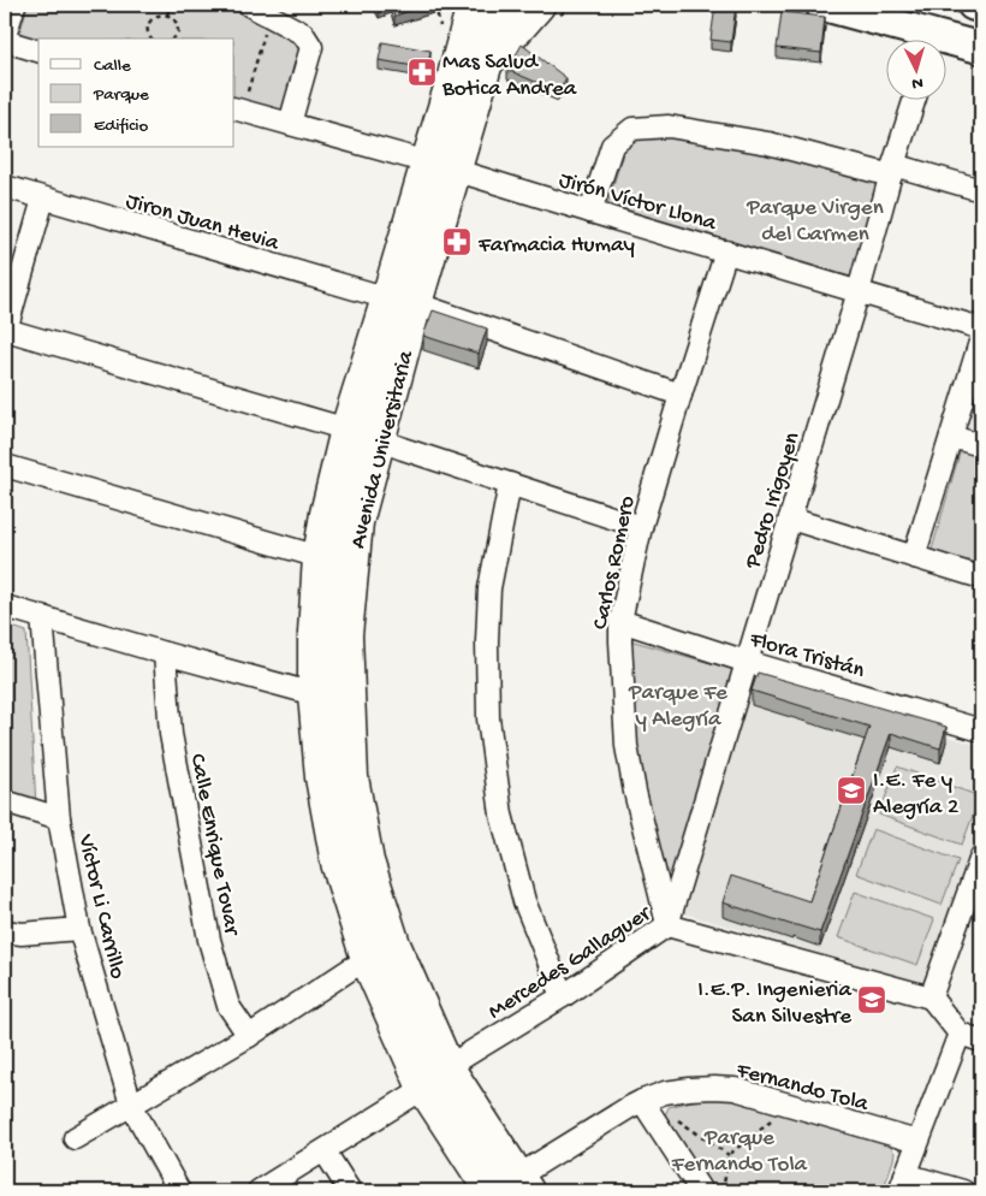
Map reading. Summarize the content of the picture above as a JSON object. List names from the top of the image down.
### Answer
{
  "streets": {
    "main road": ["Avenida Universitaria"],
    "street": [
      "Jirón Víctor Llona",
      "Jiron Juan Hevia",
      "Pedro Irigoyen",
      "Carlos Romero",
      "Flora Tristán",
      "Calle Enrique Tovar",
      "Víctor Li Carrillo",
      "Mercedes Gallaguer",
      "Fernando Tola"
    ]
  },
  "crossings": [
    ["Jirón Víctor Llona", "Avenida Universitaria"],
    ["Jirón Víctor Llona", "Pedro Irigoyen"],
    ["Jirón Víctor Llona", "Carlos Romero"],
    ["Jiron Juan Hevia", "Avenida Universitaria"],
    ["Jiron Juan Hevia", "Carlos Romero"],
    ["Avenida Universitaria", "Mercedes Gallaguer"],
    ["Avenida Universitaria", "Fernando Tola"],
    ["Pedro Irigoyen", "Carlos Romero"],
    ["Pedro Irigoyen", "Flora Tristán"],
    ["Pedro Irigoyen", "Mercedes Gallaguer"],
    ["Carlos Romero", "Flora Tristán"],
    ["Carlos Romero", "Mercedes Gallaguer"]
  ],
  "parks": ["Parque Virgen del Carmen", "Parque Fe y Alegría", "Parque Fernando Tola"],
  "places": {
    "pharmacy": ["Mas Salud Botica Andrea", "Farmacia Humay"],
    "school or university": ["I.E. Fe y Alegría 2", "I.E.P. Ingenieria San Silvestre"]
  },
  "legend": ["Calle", "Parque", "Edificio"],
  "north": "bottom"
}
